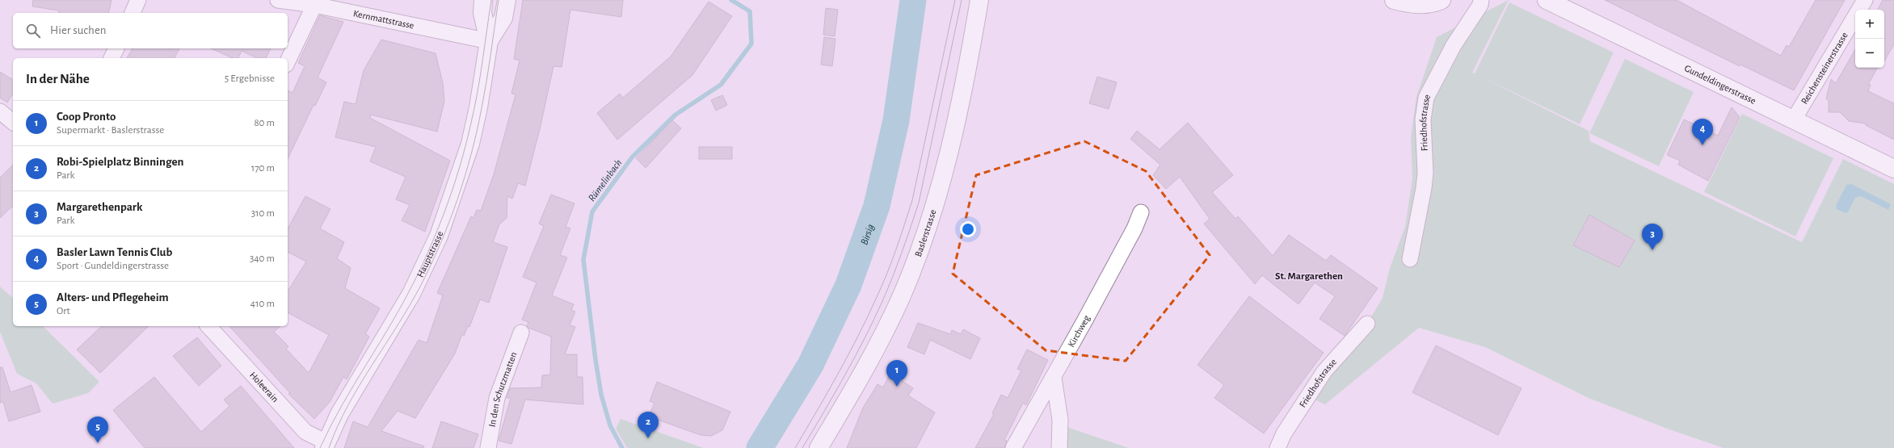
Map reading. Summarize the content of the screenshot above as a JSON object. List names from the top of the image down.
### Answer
{
  "streets": {
    "main road": ["Gundeldingerstrasse", "Baslerstrasse", "Hauptstrasse"],
    "street": [
      "Kernmattstrasse",
      "Reichensteinerstrasse",
      "Friedhofstrasse",
      "Kirchweg",
      "Holeerain",
      "In den Schutzmatten"
    ]
  },
  "crossings": [
    ["Kernmattstrasse", "Hauptstrasse"],
    ["Reichensteinerstrasse", "Gundeldingerstrasse"],
    ["Hauptstrasse", "Holeerain"]
  ],
  "districts": ["St. Margarethen"],
  "water": ["Rümelinbach", "Birsig"],
  "page": {
    "map_buttons": ["+", "−"],
    "search": "Hier suchen",
    "heading": ["In der Nähe", "5 Ergebnisse"],
    "list": [
      {
        "mark": "1",
        "name": "Coop Pronto",
        "note": "Supermarkt · Baslerstrasse",
        "value": "80 m"
      },
      {
        "mark": "2",
        "name": "Robi-Spielplatz Binningen",
        "note": "Park",
        "value": "170 m"
      },
      {
        "mark": "3",
        "name": "Margarethenpark",
        "note": "Park",
        "value": "310 m"
      },
      {
        "mark": "4",
        "name": "Basler Lawn Tennis Club",
        "note": "Sport · Gundeldingerstrasse",
        "value": "340 m"
      },
      {
        "mark": "5",
        "name": "Alters- und Pflegeheim",
        "note": "Ort",
        "value": "410 m"
      }
    ],
    "pins": [
      "4",
      "3",
      "1",
      "2",
      "5"
    ]
  }
}
